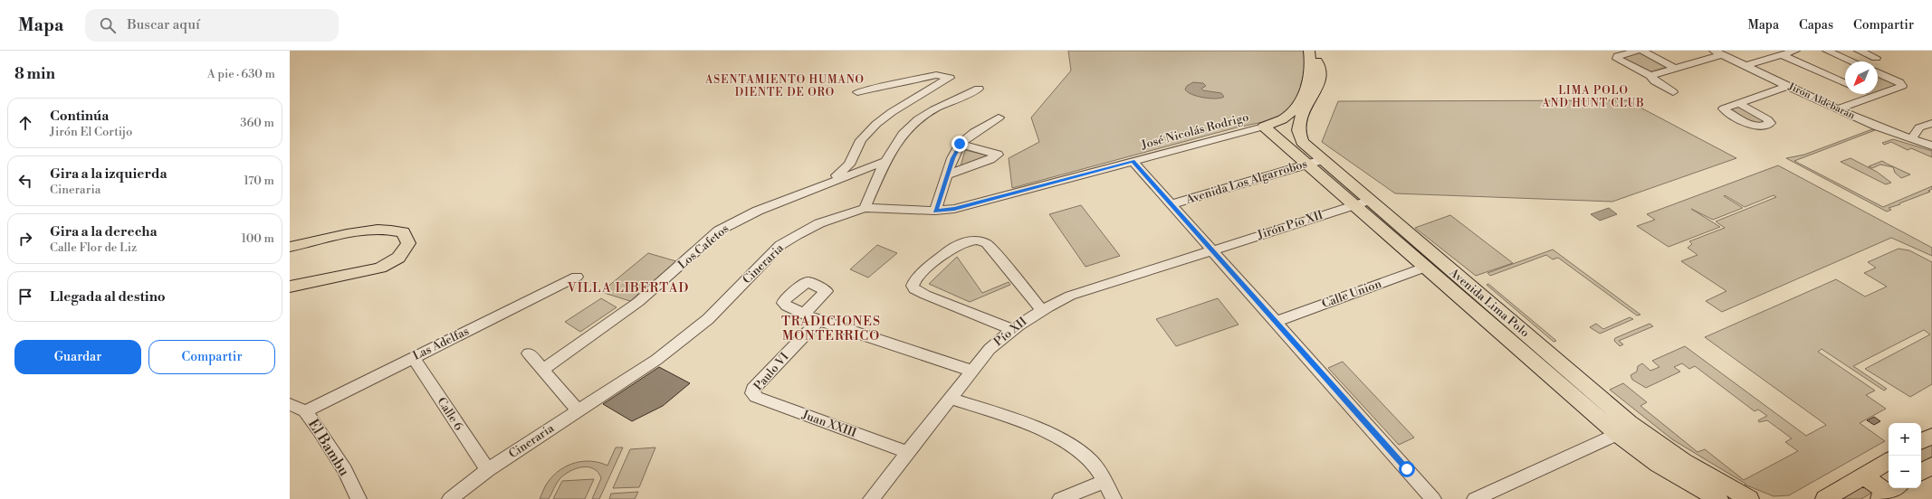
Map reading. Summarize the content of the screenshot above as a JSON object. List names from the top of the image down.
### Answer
{
  "streets": {
    "main road": ["Avenida Lima Polo"],
    "street": [
      "Jirón Aldebarán",
      "José Nicolás Rodrigo",
      "Avenida Los Algarrobos",
      "Jirón Pío XII",
      "Los Cafetos",
      "Cineraria",
      "Calle Union",
      "Pío XII",
      "Las Adelfas",
      "Paulo VI",
      "Calle 6",
      "Juan XXIII",
      "El Bambu"
    ]
  },
  "crossings": [
    ["José Nicolás Rodrigo", "Cineraria"],
    ["José Nicolás Rodrigo", "Avenida Lima Polo"],
    ["Avenida Los Algarrobos", "Avenida Lima Polo"],
    ["Jirón Pío XII", "Avenida Lima Polo"],
    ["Jirón Pío XII", "Pío XII"],
    ["Cineraria", "Calle 6"],
    ["Calle Union", "Avenida Lima Polo"],
    ["Pío XII", "Juan XXIII"],
    ["Las Adelfas", "Calle 6"],
    ["Las Adelfas", "El Bambu"],
    ["Paulo VI", "Juan XXIII"]
  ],
  "districts": [
    "ASENTAMIENTO HUMANO DIENTE DE ORO",
    "LIMA POLO AND HUNT CLUB",
    "VILLA LIBERTAD",
    "TRADICIONES MONTERRICO"
  ],
  "north": "bottom left",
  "page": {
    "header": "Mapa",
    "search": "Buscar aquí",
    "nav": ["Mapa", "Capas", "Compartir"],
    "heading": ["8 min", "A pie · 630 m"],
    "list": [
      ["Continúa", "Jirón El Cortijo", "360 m"],
      ["Gira a la izquierda", "Cineraria", "170 m"],
      ["Gira a la derecha", "Calle Flor de Liz", "100 m"],
      "Llegada al destino"
    ],
    "buttons": ["Guardar", "Compartir"],
    "map_buttons": ["+", "−"]
  }
}
